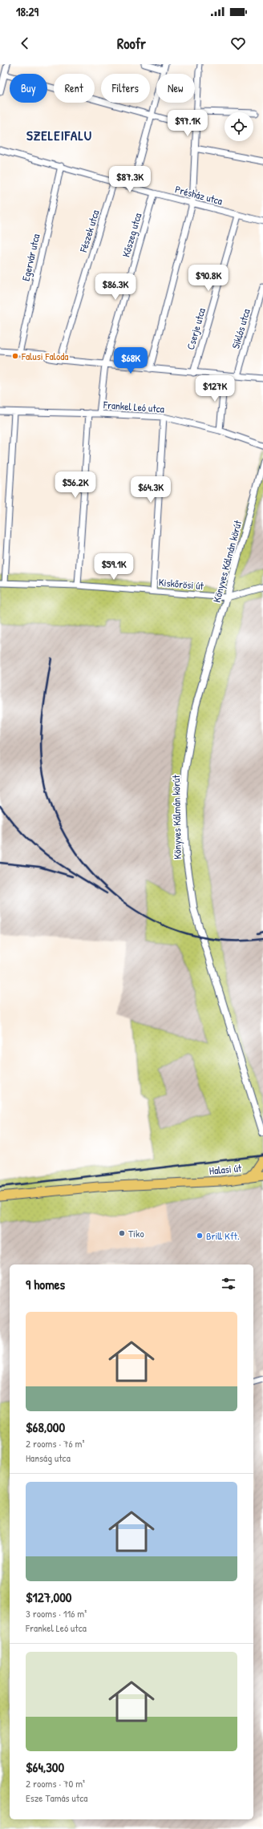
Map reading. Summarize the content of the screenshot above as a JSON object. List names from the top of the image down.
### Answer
{
  "streets": {
    "main road": ["Halasi út"],
    "street": [
      "Présház utca",
      "Fészek utca",
      "Kőszeg utca",
      "Egervár utca",
      "Cserje utca",
      "Siklós utca",
      "Frankel Leó utca",
      "Könyves Kálmán körút",
      "Kiskőrösi út"
    ]
  },
  "crossings": [
    ["Présház utca", "Fészek utca"],
    ["Présház utca", "Kőszeg utca"],
    ["Présház utca", "Egervár utca"],
    ["Présház utca", "Cserje utca"],
    ["Kőszeg utca", "Frankel Leó utca"],
    ["Könyves Kálmán körút", "Kiskőrösi út"]
  ],
  "districts": ["SZELEIFALU"],
  "places": ["Falusi Faloda", "Tiko", "Brill Kft."],
  "page": {
    "status": "18:29",
    "header": "Roofr",
    "chip": [
      "Buy",
      "Rent",
      "Filters",
      "New"
    ],
    "price": [
      "$97.1K",
      "$87.3K",
      "$90.8K",
      "$86.3K",
      "$68K",
      "$127K",
      "$56.2K",
      "$64.3K",
      "$59.1K"
    ],
    "heading": "9 homes",
    "list": [
      {
        "name": "$68,000",
        "note": "2 rooms · 76 m² · Hanság utca"
      },
      {
        "name": "$127,000",
        "note": "3 rooms · 116 m² · Frankel Leó utca"
      },
      {
        "name": "$64,300",
        "note": "2 rooms · 70 m² · Esze Tamás utca"
      }
    ]
  }
}
